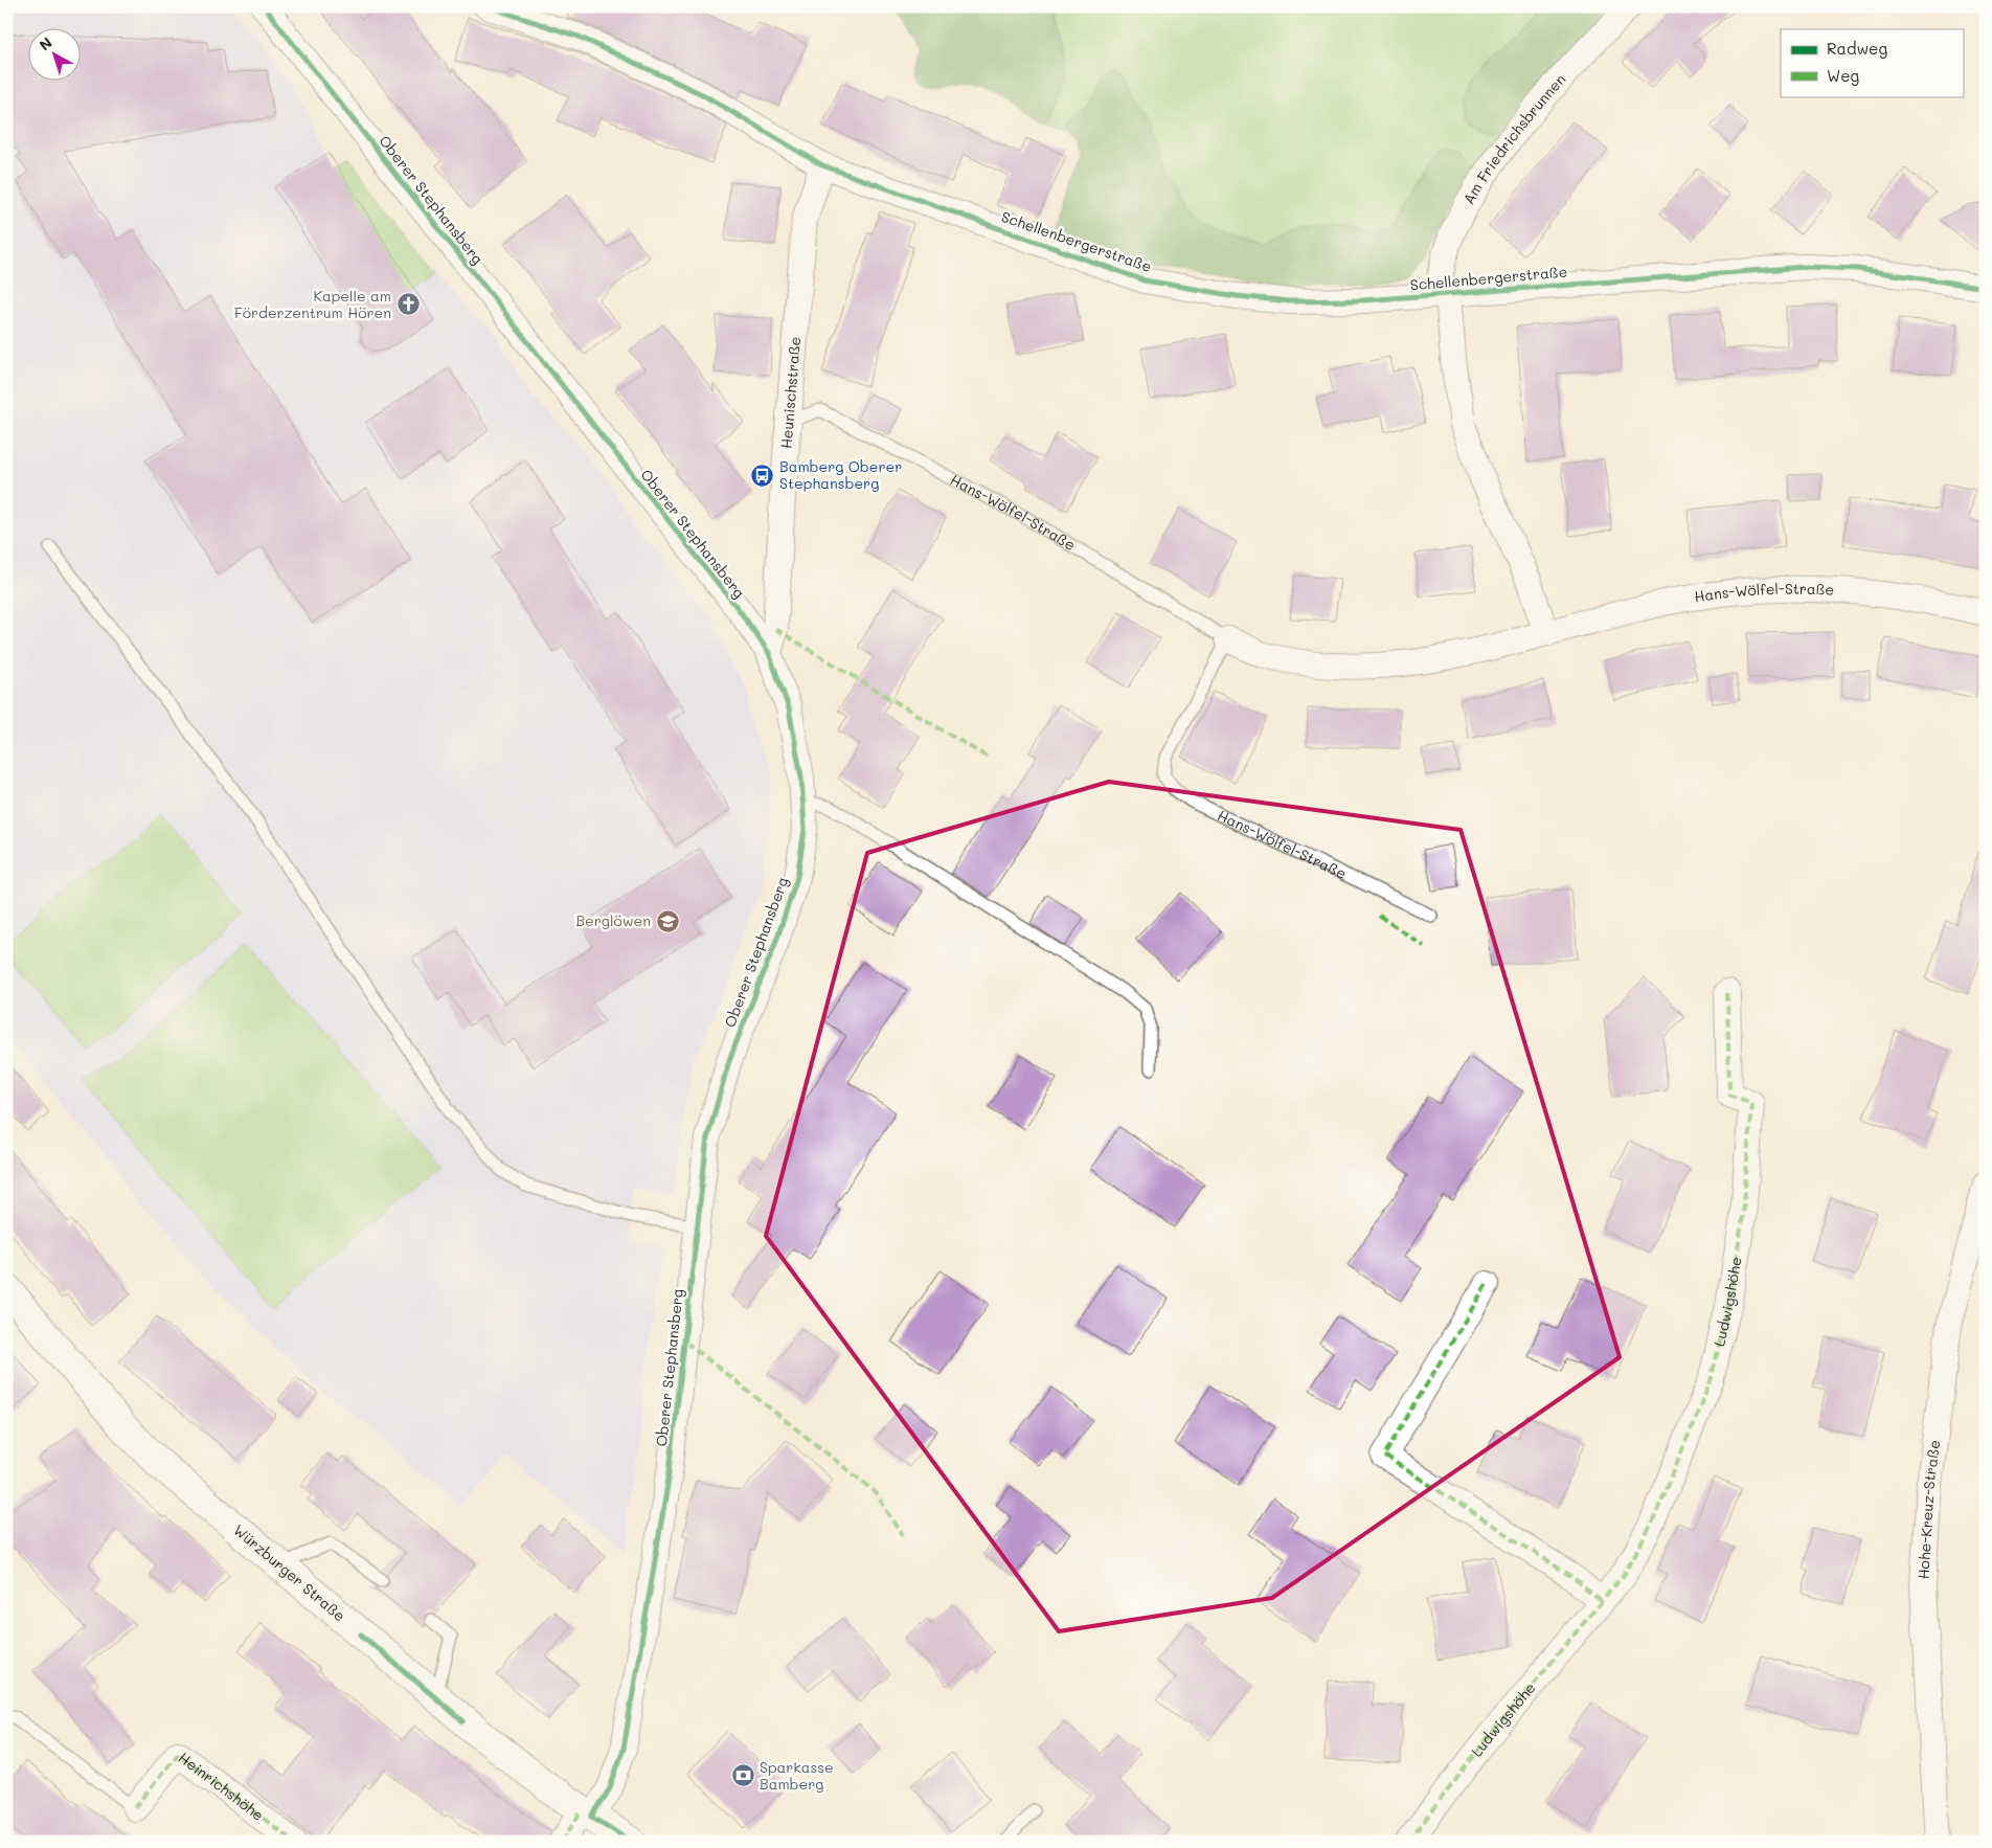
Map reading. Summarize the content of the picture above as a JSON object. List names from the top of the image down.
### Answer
{
  "streets": {
    "street": [
      "Am Friedrichsbrunnen",
      "Oberer Stephansberg",
      "Schellenbergerstraße",
      "Heunischstraße",
      "Hans-Wölfel-Straße",
      "Ludwigshöhe",
      "Hohe-Kreuz-Straße",
      "Würzburger Straße",
      "Heinrichshöhe"
    ]
  },
  "crossings": [
    ["Am Friedrichsbrunnen", "Schellenbergerstraße"],
    ["Oberer Stephansberg", "Heunischstraße"],
    ["Oberer Stephansberg", "Würzburger Straße"],
    ["Schellenbergerstraße", "Heunischstraße"],
    ["Heunischstraße", "Hans-Wölfel-Straße"]
  ],
  "places": {
    "church": ["Kapelle am Förderzentrum Hören"],
    "bus stop": ["Bamberg Oberer Stephansberg"],
    "school or university": ["Berglöwen"],
    "bank": ["Sparkasse Bamberg"]
  },
  "legend": ["Radweg", "Weg"],
  "north": "top left"
}
